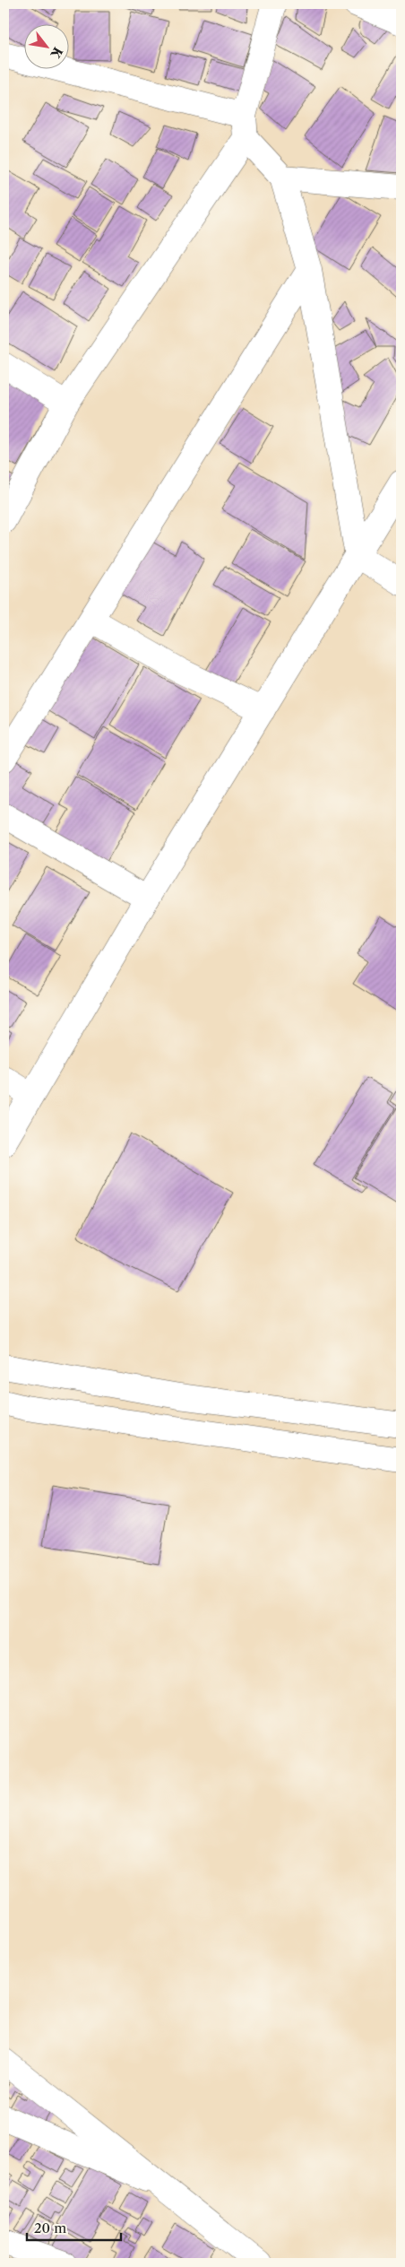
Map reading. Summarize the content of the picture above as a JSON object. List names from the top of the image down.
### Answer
{
  "scale_bar": "20 m",
  "north": "bottom right"
}
